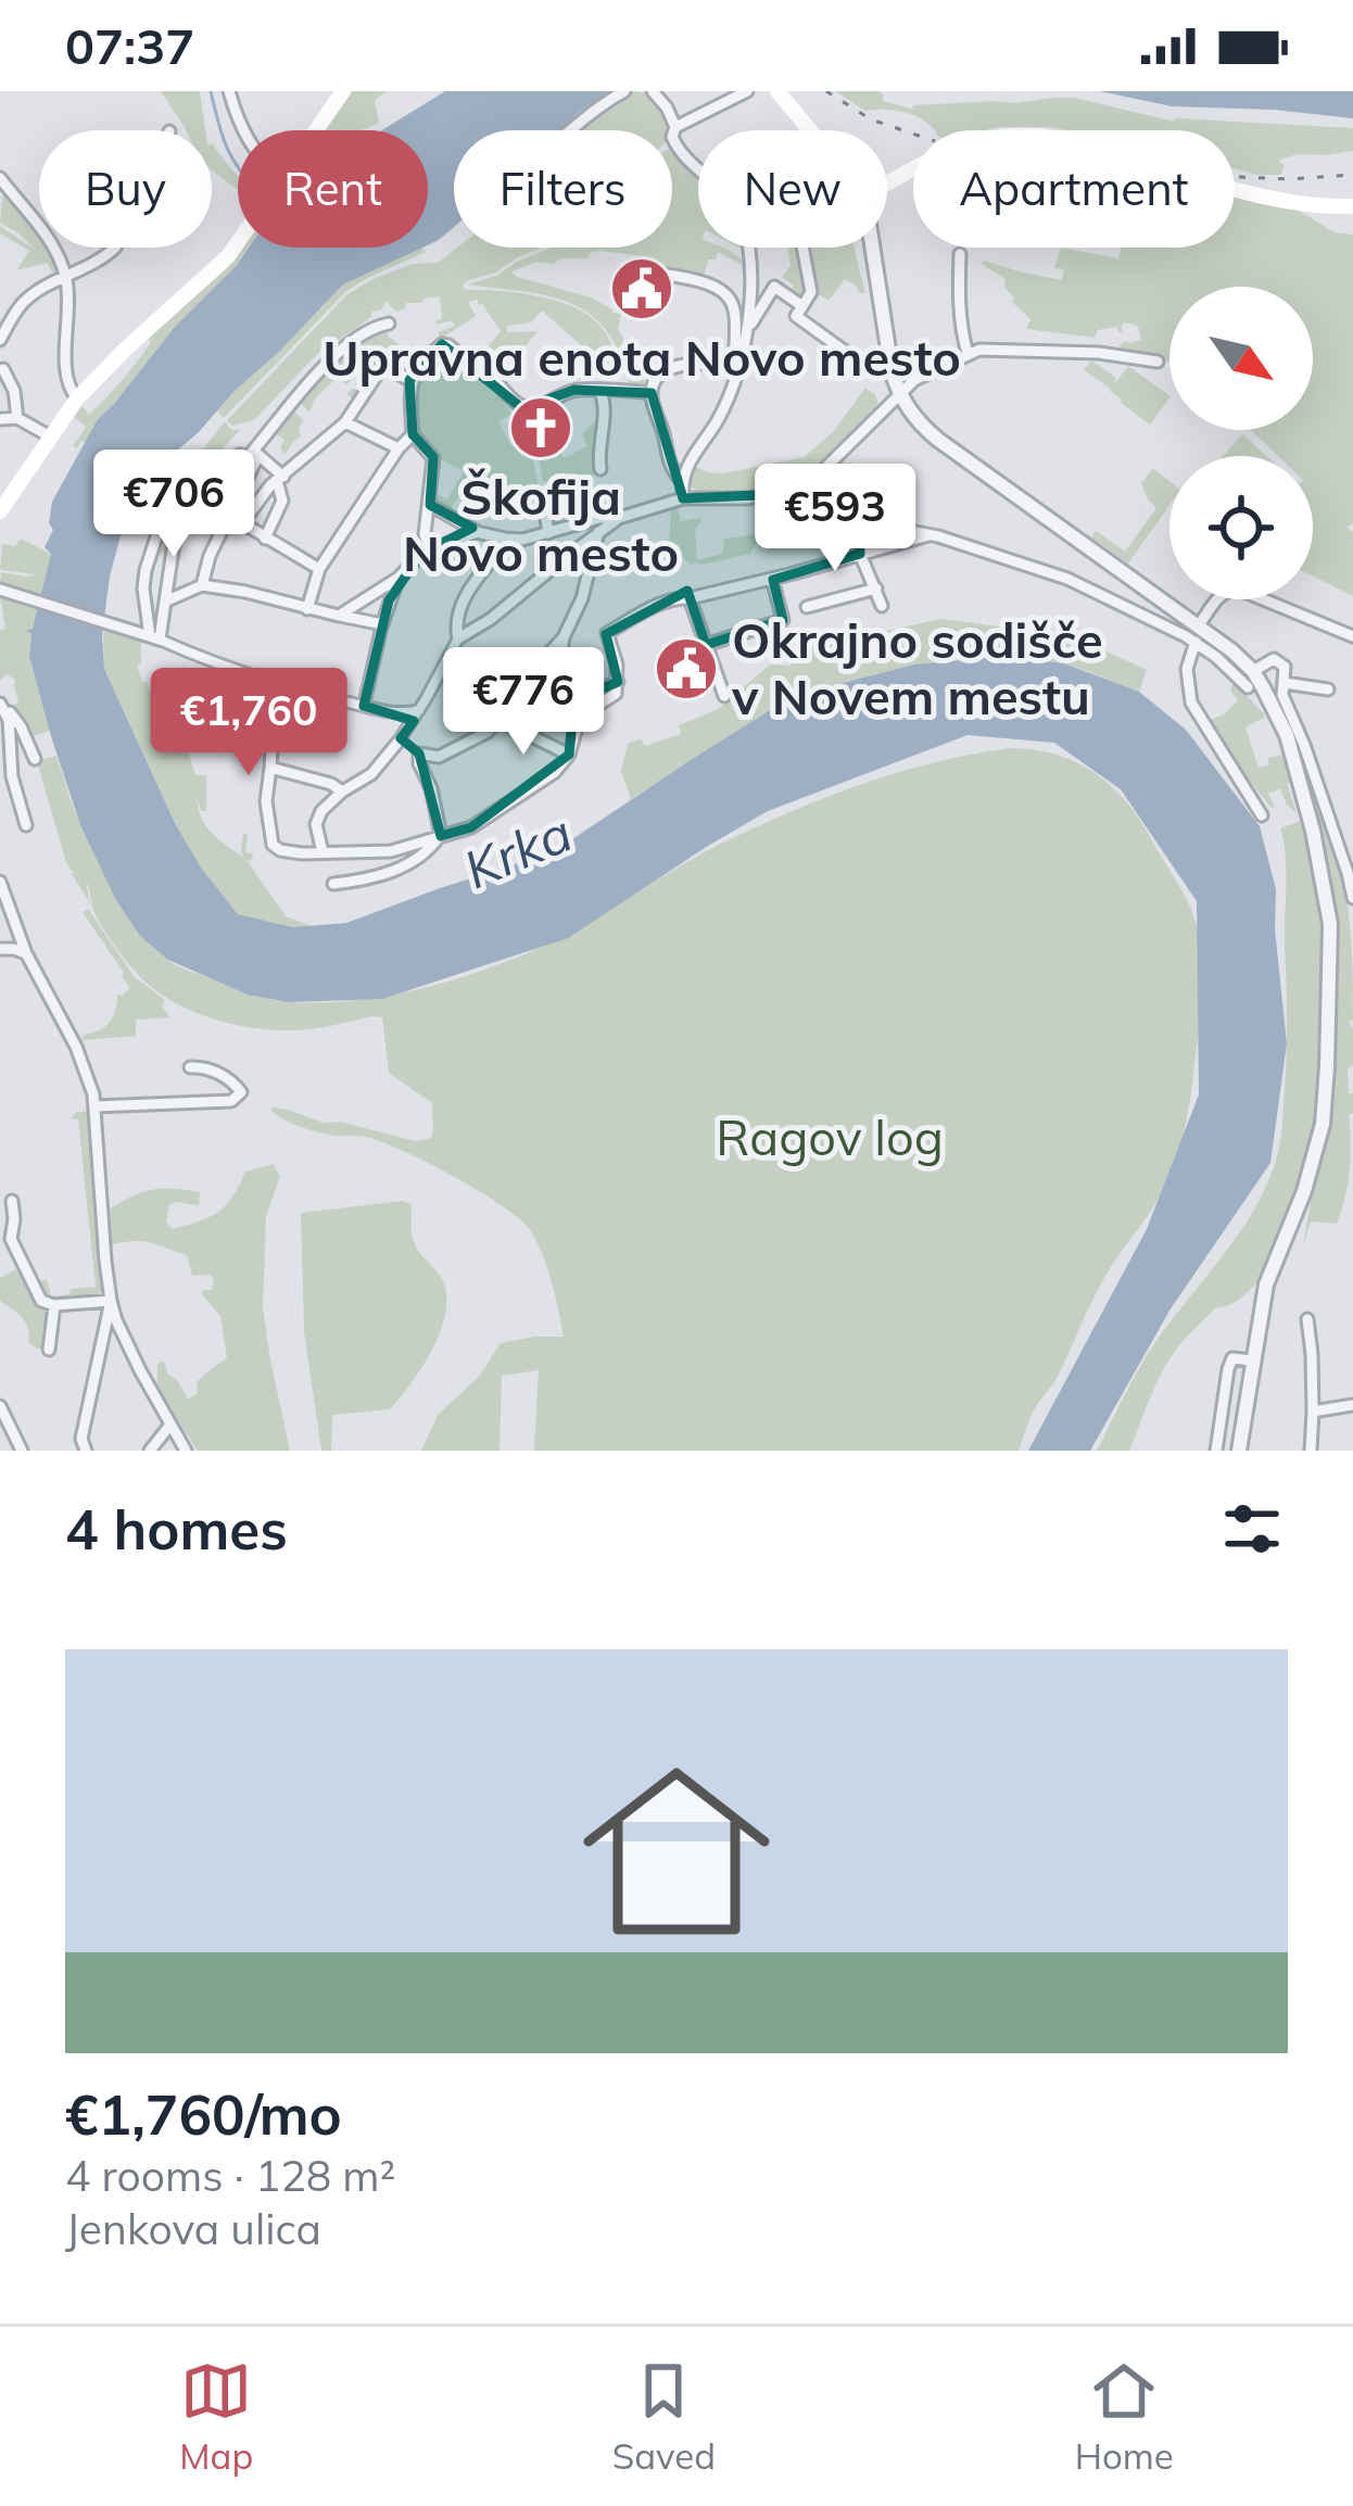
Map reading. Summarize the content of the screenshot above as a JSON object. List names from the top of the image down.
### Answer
{
  "water": ["Krka"],
  "parks": ["Ragov log"],
  "places": {
    "public building": ["Upravna enota Novo mesto", "Okrajno sodišče v Novem mestu"],
    "church": ["Škofija Novo mesto"]
  },
  "north": "bottom right",
  "page": {
    "status": "07:37",
    "chip": [
      "Buy",
      "Rent",
      "Filters",
      "New",
      "Apartment"
    ],
    "price": [
      "€706",
      "€593",
      "€776",
      "€1,760"
    ],
    "heading": "4 homes",
    "list": [
      {
        "name": "€1,760/mo",
        "note": "4 rooms · 128 m² · Jenkova ulica"
      }
    ],
    "tabs": ["Map", "Saved", "Home"]
  }
}
